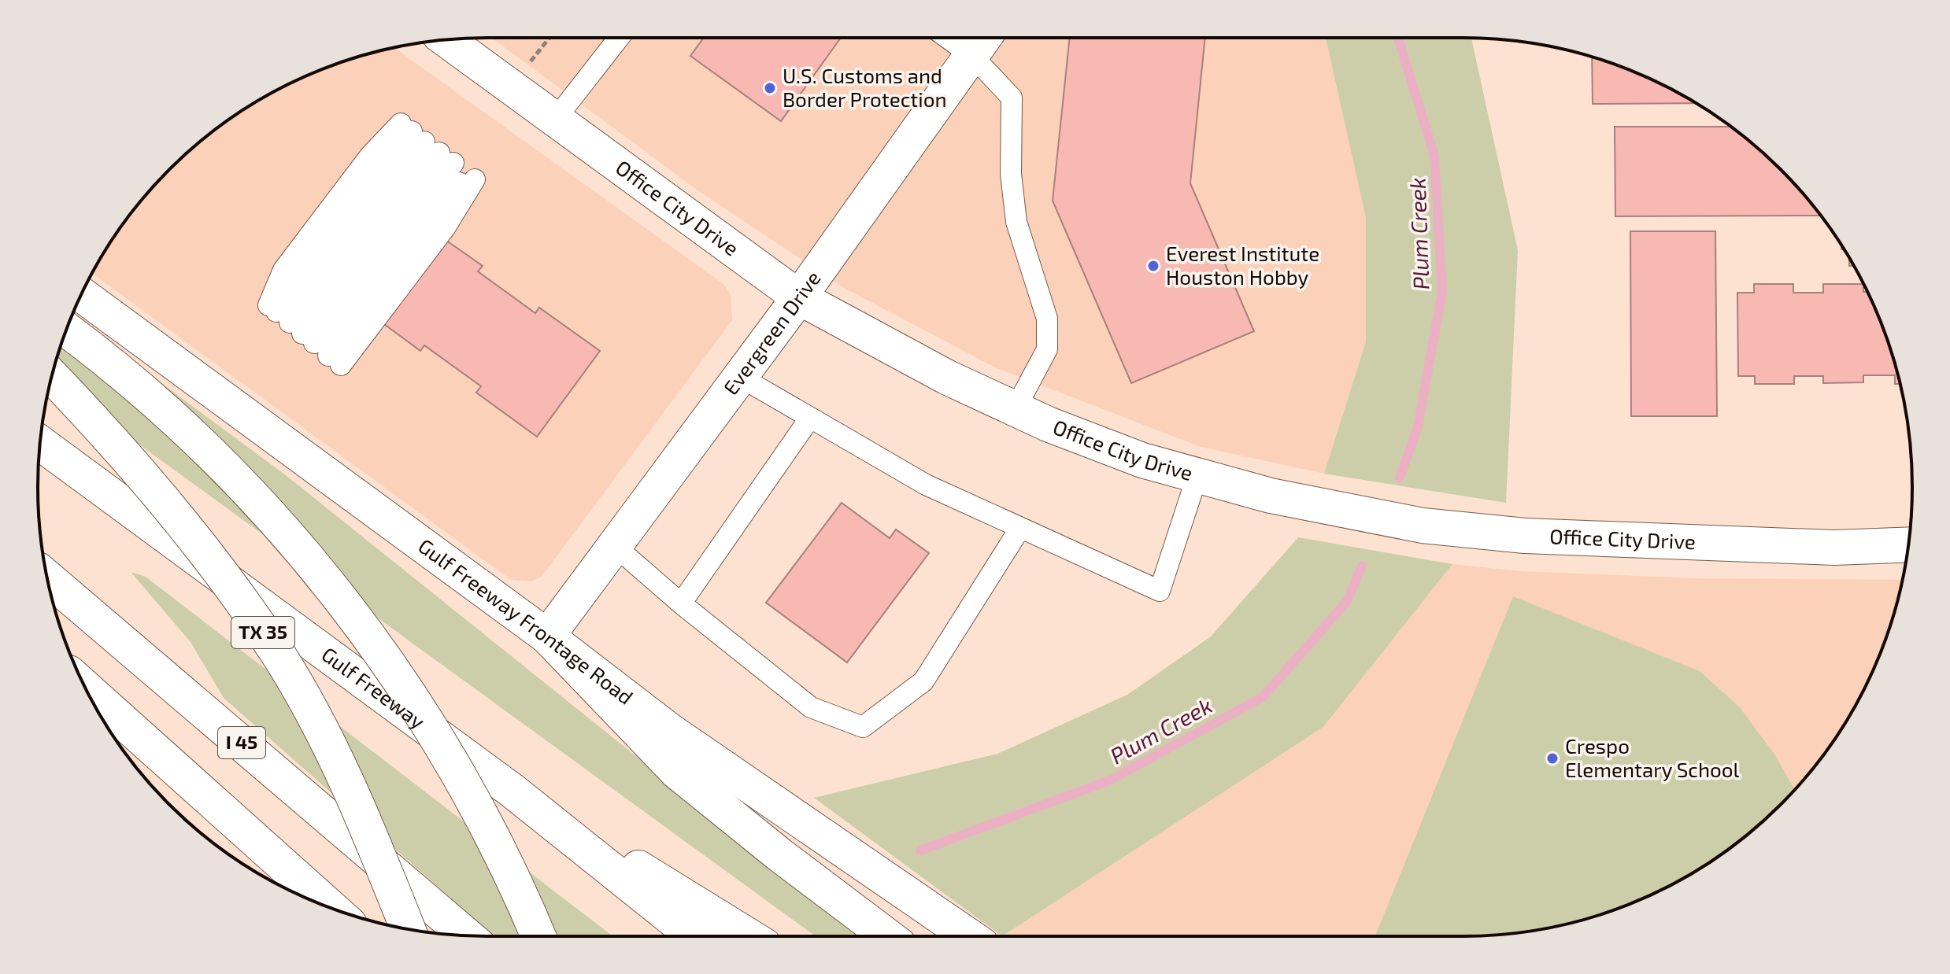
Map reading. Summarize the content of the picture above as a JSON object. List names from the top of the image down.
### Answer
{
  "streets": {
    "main road": [
      "Office City Drive",
      "Evergreen Drive",
      "Gulf Freeway Frontage Road",
      "TX 35",
      "Gulf Freeway",
      "I 45"
    ]
  },
  "crossings": [
    ["Office City Drive", "Evergreen Drive"],
    ["Evergreen Drive", "Gulf Freeway Frontage Road"]
  ],
  "water": ["Plum Creek"],
  "places": ["U.S. Customs and Border Protection", "Everest Institute Houston Hobby", "Crespo Elementary School"]
}
